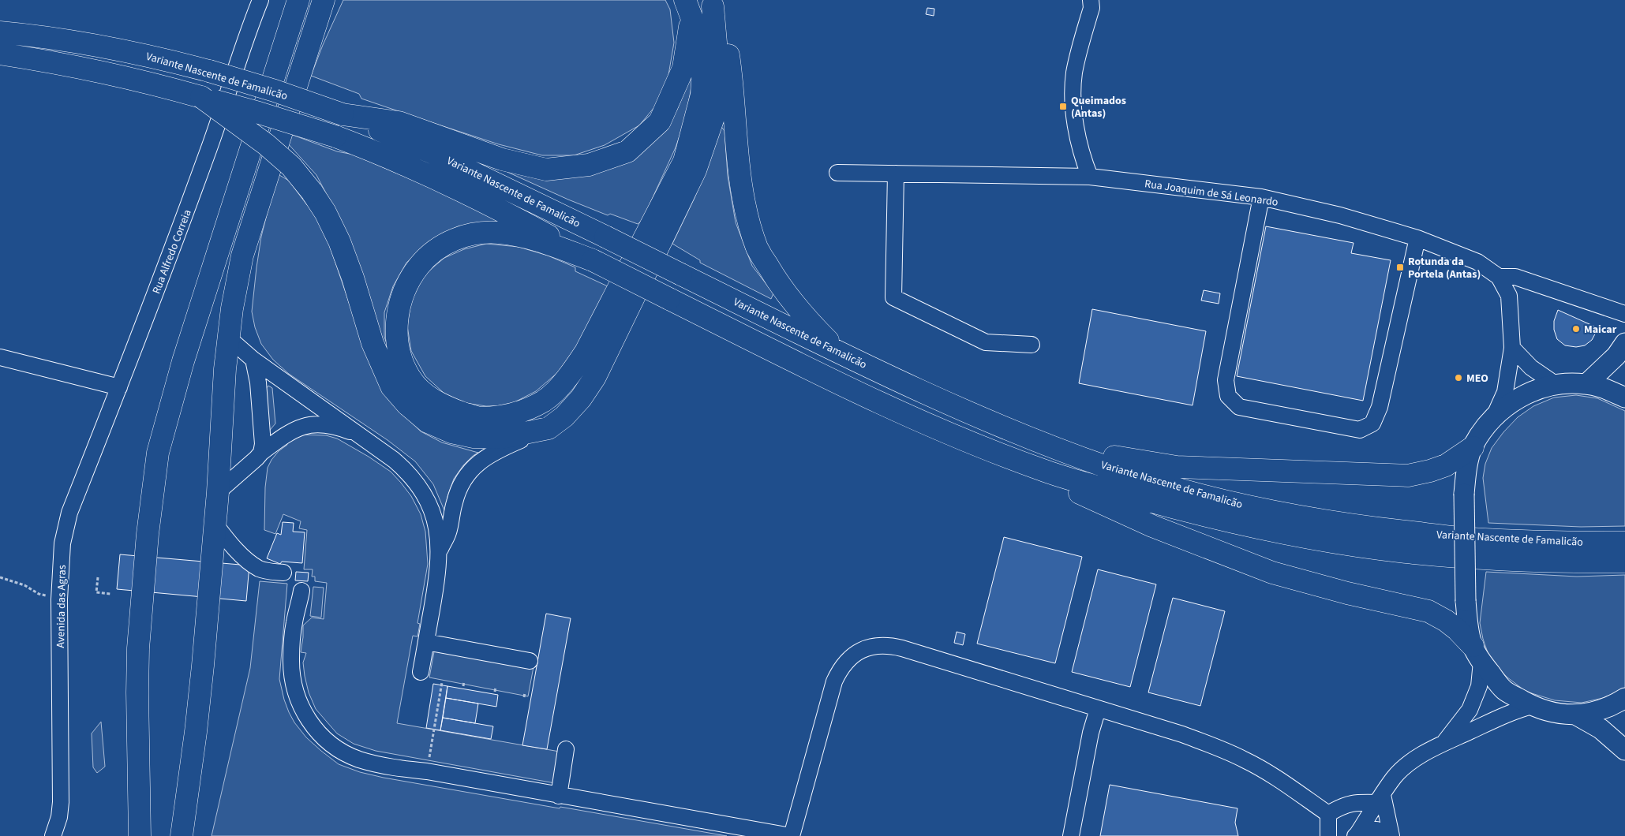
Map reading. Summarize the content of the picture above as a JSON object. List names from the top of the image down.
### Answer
{
  "streets": {
    "highway": ["Variante Nascente de Famalicão"],
    "street": ["Rua Joaquim de Sá Leonardo", "Rua Alfredo Correia", "Avenida das Agras"]
  },
  "crossings": [
    ["Rua Alfredo Correia", "Avenida das Agras"]
  ],
  "places": {
    "transit": ["Queimados (Antas)", "Rotunda da Portela (Antas)"],
    "other": ["Maicar", "MEO"]
  }
}
